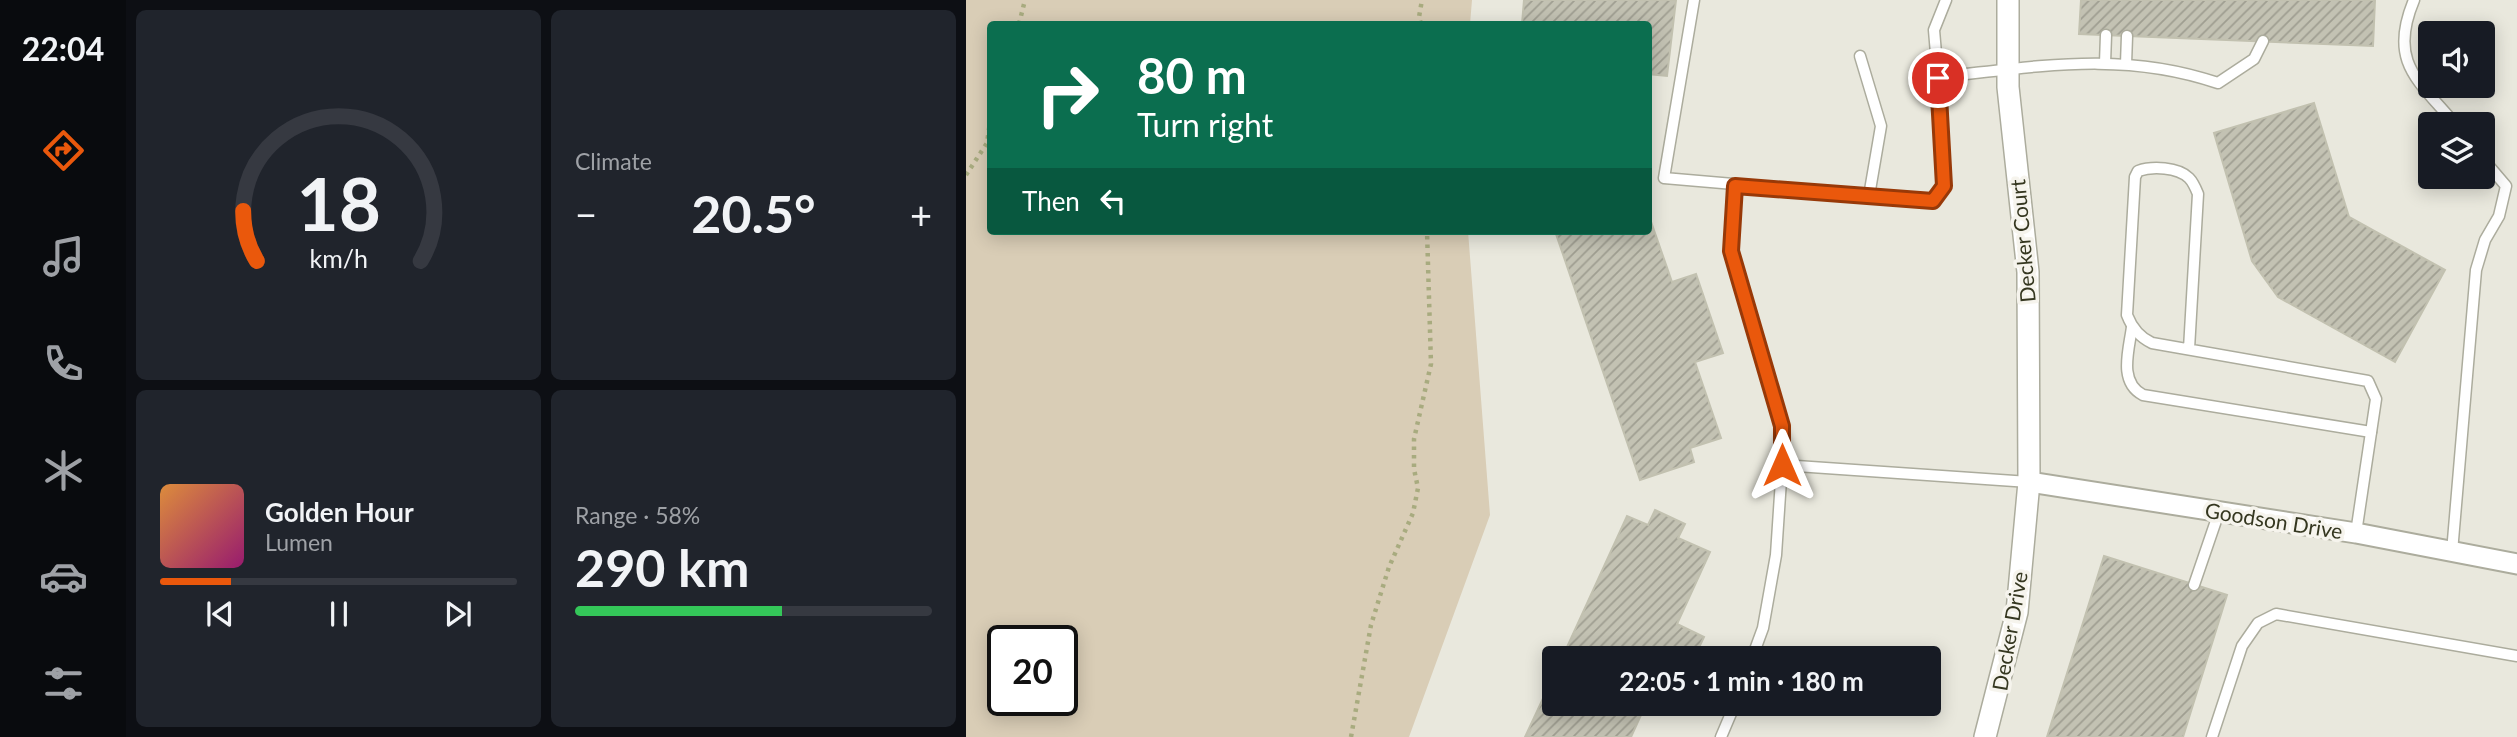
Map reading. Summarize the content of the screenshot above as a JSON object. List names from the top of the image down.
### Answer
{
  "streets": {
    "street": ["Decker Court", "Goodson Drive", "Decker Drive"]
  },
  "crossings": [
    ["Decker Court", "Goodson Drive"],
    ["Decker Court", "Decker Drive"],
    ["Goodson Drive", "Decker Drive"]
  ],
  "page": {
    "tabs": "22:04",
    "tile": [
      "Climate",
      ["Range · 58%", "290 km"]
    ],
    "turn": ["80 m", "Turn right"],
    "then": "Then",
    "heat": ["−", "20.5°", "+"],
    "song": ["Golden Hour", "Lumen"],
    "limit": "20",
    "trip": "22:05 · 1 min · 180 m",
    "gauge": ["18", "km/h"]
  }
}
